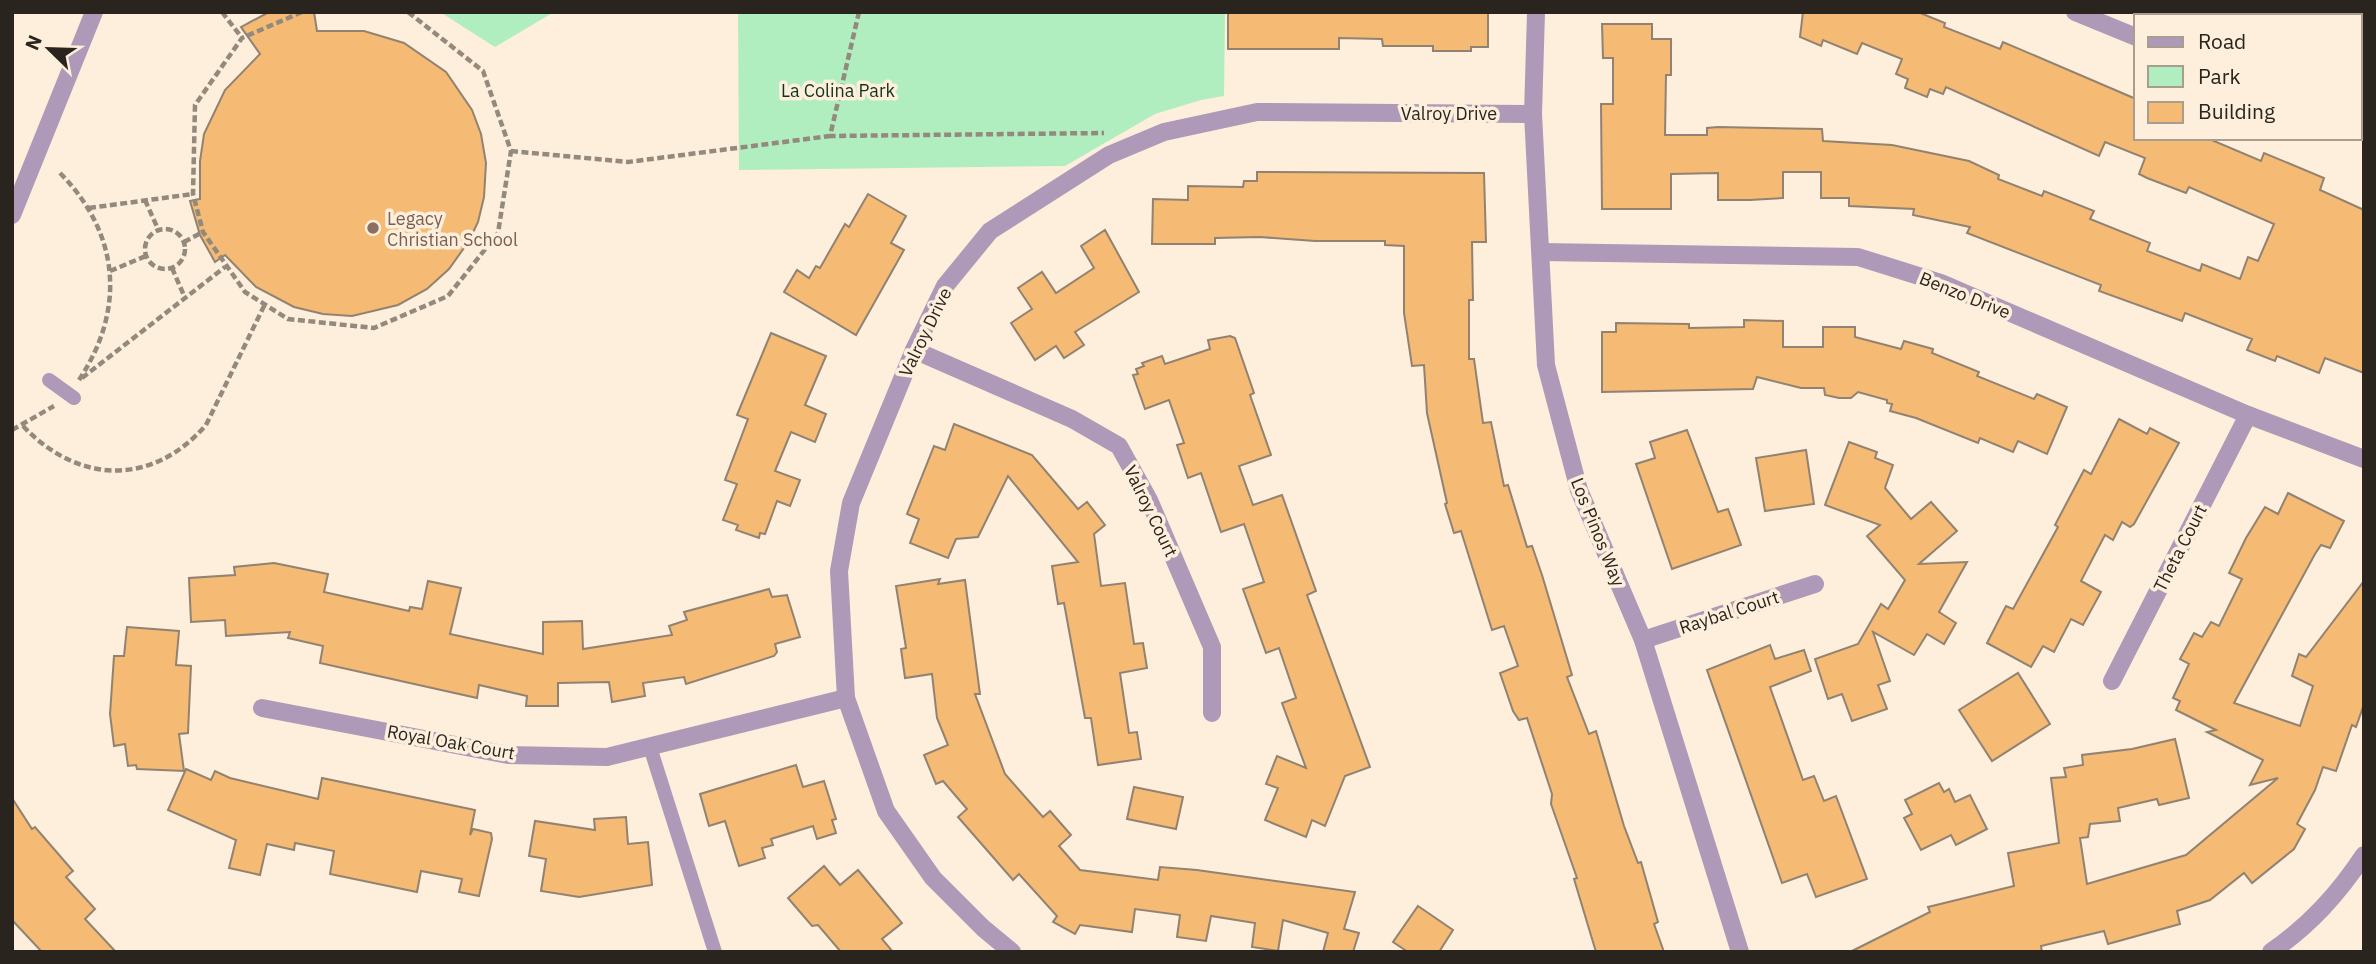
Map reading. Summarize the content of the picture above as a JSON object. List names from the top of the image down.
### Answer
{
  "streets": {
    "street": [
      "Valroy Drive",
      "Benzo Drive",
      "Valroy Court",
      "Los Pinos Way",
      "Theta Court",
      "Raybal Court",
      "Royal Oak Court"
    ]
  },
  "crossings": [
    ["Valroy Drive", "Valroy Court"],
    ["Valroy Drive", "Los Pinos Way"],
    ["Valroy Drive", "Royal Oak Court"],
    ["Benzo Drive", "Los Pinos Way"],
    ["Benzo Drive", "Theta Court"],
    ["Los Pinos Way", "Raybal Court"]
  ],
  "parks": ["La Colina Park"],
  "places": ["Legacy Christian School"],
  "legend": ["Road", "Park", "Building"],
  "north": "top left"
}
